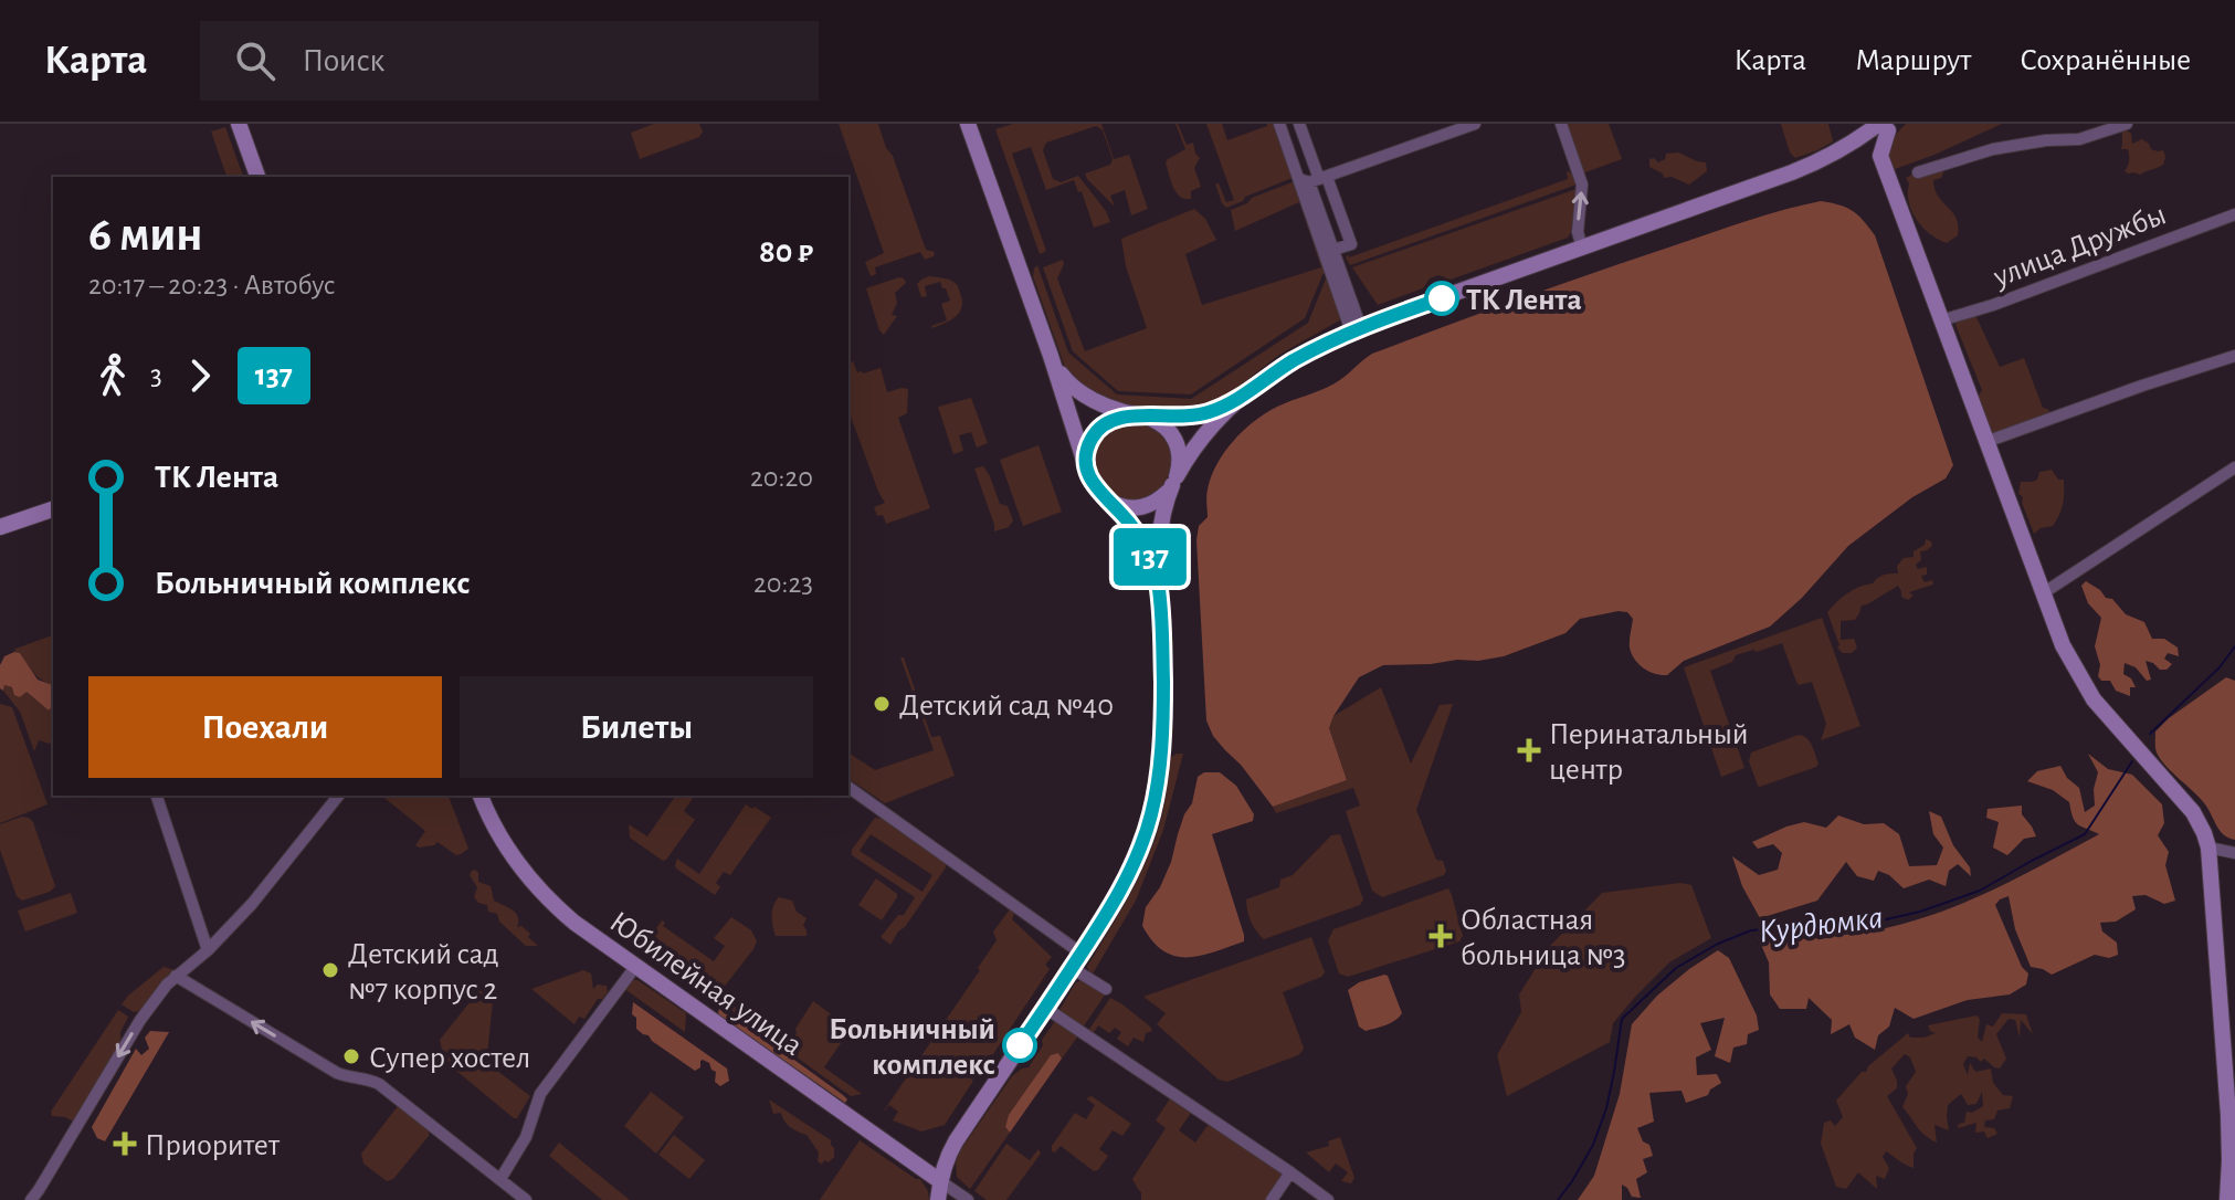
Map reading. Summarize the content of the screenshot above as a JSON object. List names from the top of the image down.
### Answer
{
  "streets": {
    "main road": ["Юбилейная улица"],
    "street": ["улица Дружбы"]
  },
  "water": ["Курдюмка"],
  "places": {
    "other": [
      "ТК Лента",
      "Детский сад №40",
      "Детский сад №7 корпус 2",
      "Больничный комплекс",
      "Супер хостел"
    ],
    "health": ["Перинатальный центр", "Областная больница №3", "Приоритет"]
  },
  "lines": ["bus line 137"],
  "page": {
    "header": "Карта",
    "search": "Поиск",
    "nav": ["Карта", "Маршрут", "Сохранённые"],
    "on_map": "137",
    "heading": ["6 мин", "20:17 – 20:23 · Автобус", "80 ₽"],
    "legs": ["3", "137"],
    "list": [
      {
        "name": "ТК Лента",
        "value": "20:20"
      },
      {
        "name": "Больничный комплекс",
        "value": "20:23"
      }
    ],
    "buttons": ["Поехали", "Билеты"]
  }
}
